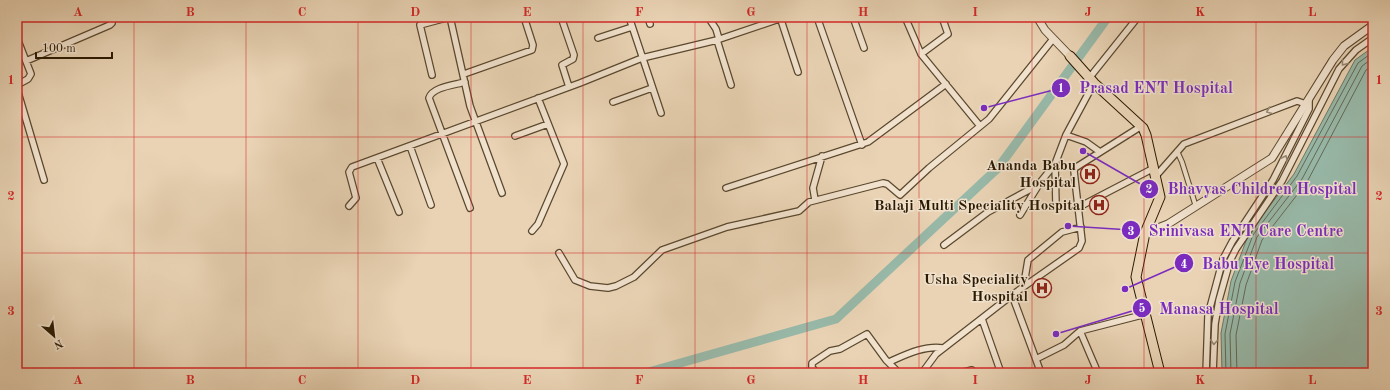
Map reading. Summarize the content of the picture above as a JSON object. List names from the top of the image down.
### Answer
{
  "places": {
    "other": [
      "Prasad ENT Hospital",
      "Bhavyas Children Hospital",
      "Srinivasa ENT Care Centre",
      "Babu Eye Hospital",
      "Manasa Hospital"
    ],
    "hospital": ["Ananda Babu Hospital", "Balaji Multi Speciality Hospital", "Usha Speciality Hospital"]
  },
  "scale_bar": "100 m",
  "north": "bottom right",
  "grid": {
    "columns": [
      "A",
      "B",
      "C",
      "D",
      "E",
      "F",
      "G",
      "H",
      "I",
      "J",
      "K",
      "L"
    ],
    "rows": ["1", "2", "3"]
  }
}
